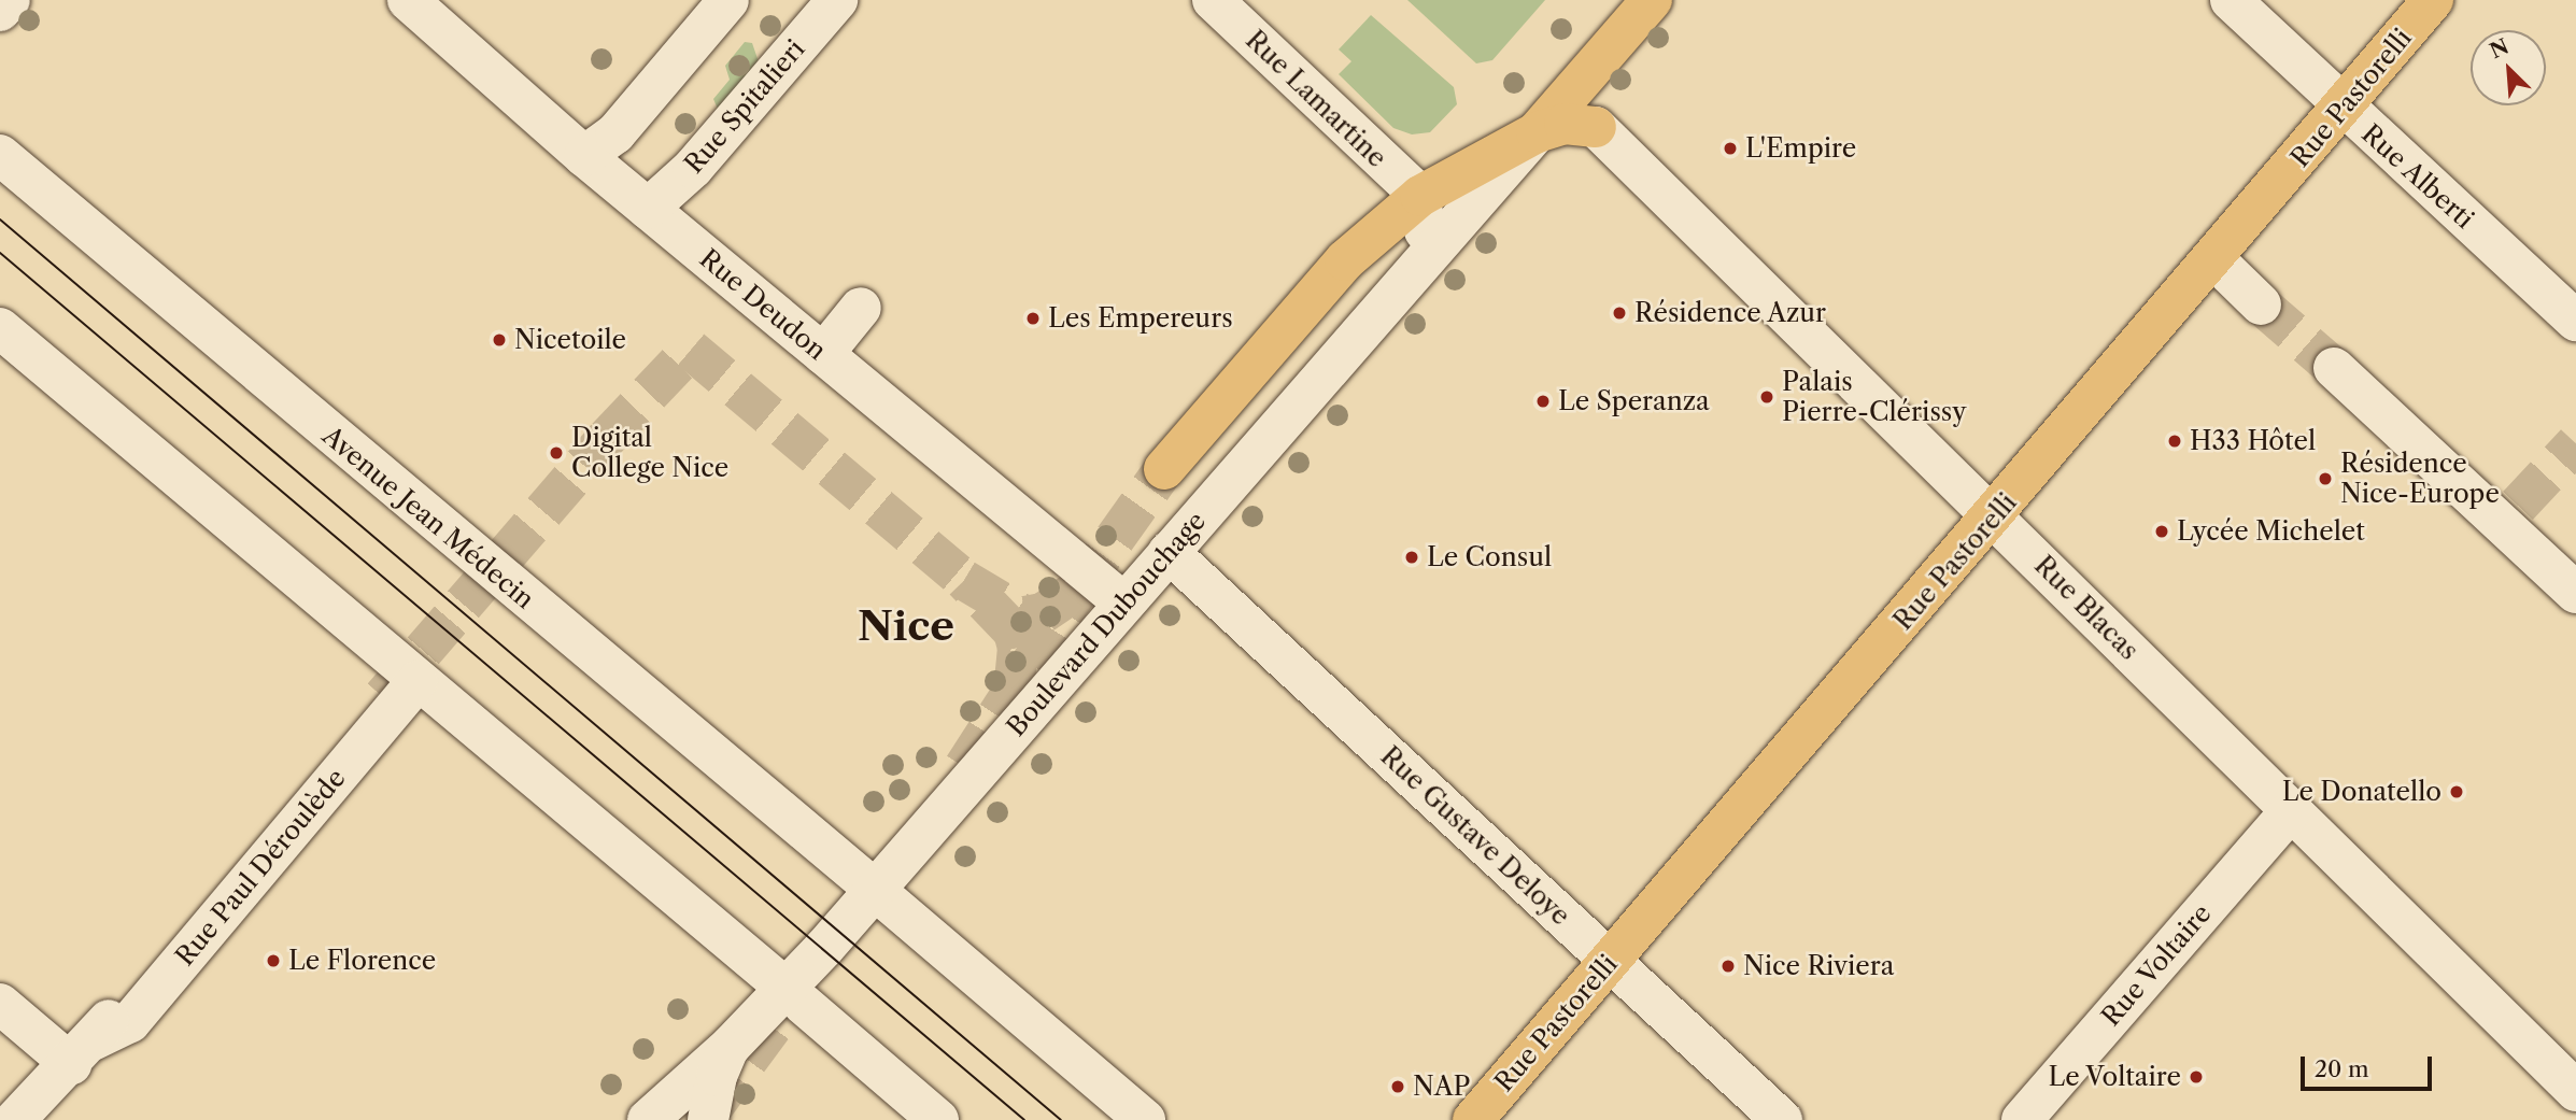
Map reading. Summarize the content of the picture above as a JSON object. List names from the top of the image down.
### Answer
{
  "streets": {
    "main road": ["Rue Pastorelli", "Boulevard Dubouchage"],
    "street": [
      "Rue Lamartine",
      "Rue Spitalieri",
      "Rue Alberti",
      "Rue Deudon",
      "Avenue Jean Médecin",
      "Rue Blacas",
      "Rue Gustave Deloye",
      "Rue Paul Déroulède",
      "Rue Voltaire"
    ]
  },
  "crossings": [
    ["Rue Pastorelli", "Rue Alberti"],
    ["Rue Pastorelli", "Rue Blacas"],
    ["Rue Pastorelli", "Rue Gustave Deloye"],
    ["Rue Lamartine", "Boulevard Dubouchage"],
    ["Rue Spitalieri", "Rue Deudon"],
    ["Rue Deudon", "Boulevard Dubouchage"],
    ["Rue Blacas", "Boulevard Dubouchage"],
    ["Rue Blacas", "Rue Voltaire"],
    ["Boulevard Dubouchage", "Rue Gustave Deloye"]
  ],
  "districts": ["Nice"],
  "places": [
    "L'Empire",
    "Résidence Azur",
    "Les Empereurs",
    "Nicetoile",
    "Palais Pierre-Clérissy",
    "Le Speranza",
    "H33 Hôtel",
    "Digital College Nice",
    "Résidence Nice-Europe",
    "Lycée Michelet",
    "Le Consul",
    "Le Donatello",
    "Le Florence",
    "Nice Riviera",
    "Le Voltaire",
    "NAP"
  ],
  "scale_bar": "20 m",
  "north": "top left"
}
